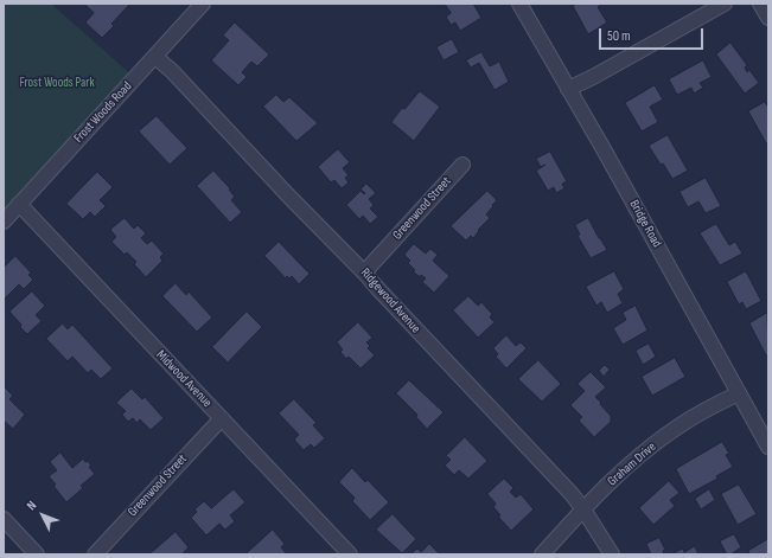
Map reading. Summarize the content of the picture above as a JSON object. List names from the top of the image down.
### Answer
{
  "streets": {
    "street": [
      "Frost Woods Road",
      "Greenwood Street",
      "Bridge Road",
      "Ridgewood Avenue",
      "Midwood Avenue",
      "Graham Drive"
    ]
  },
  "crossings": [
    ["Frost Woods Road", "Ridgewood Avenue"],
    ["Frost Woods Road", "Midwood Avenue"],
    ["Greenwood Street", "Ridgewood Avenue"],
    ["Greenwood Street", "Midwood Avenue"],
    ["Bridge Road", "Graham Drive"],
    ["Ridgewood Avenue", "Graham Drive"]
  ],
  "parks": ["Frost Woods Park"],
  "scale_bar": "50 m",
  "north": "top left"
}
